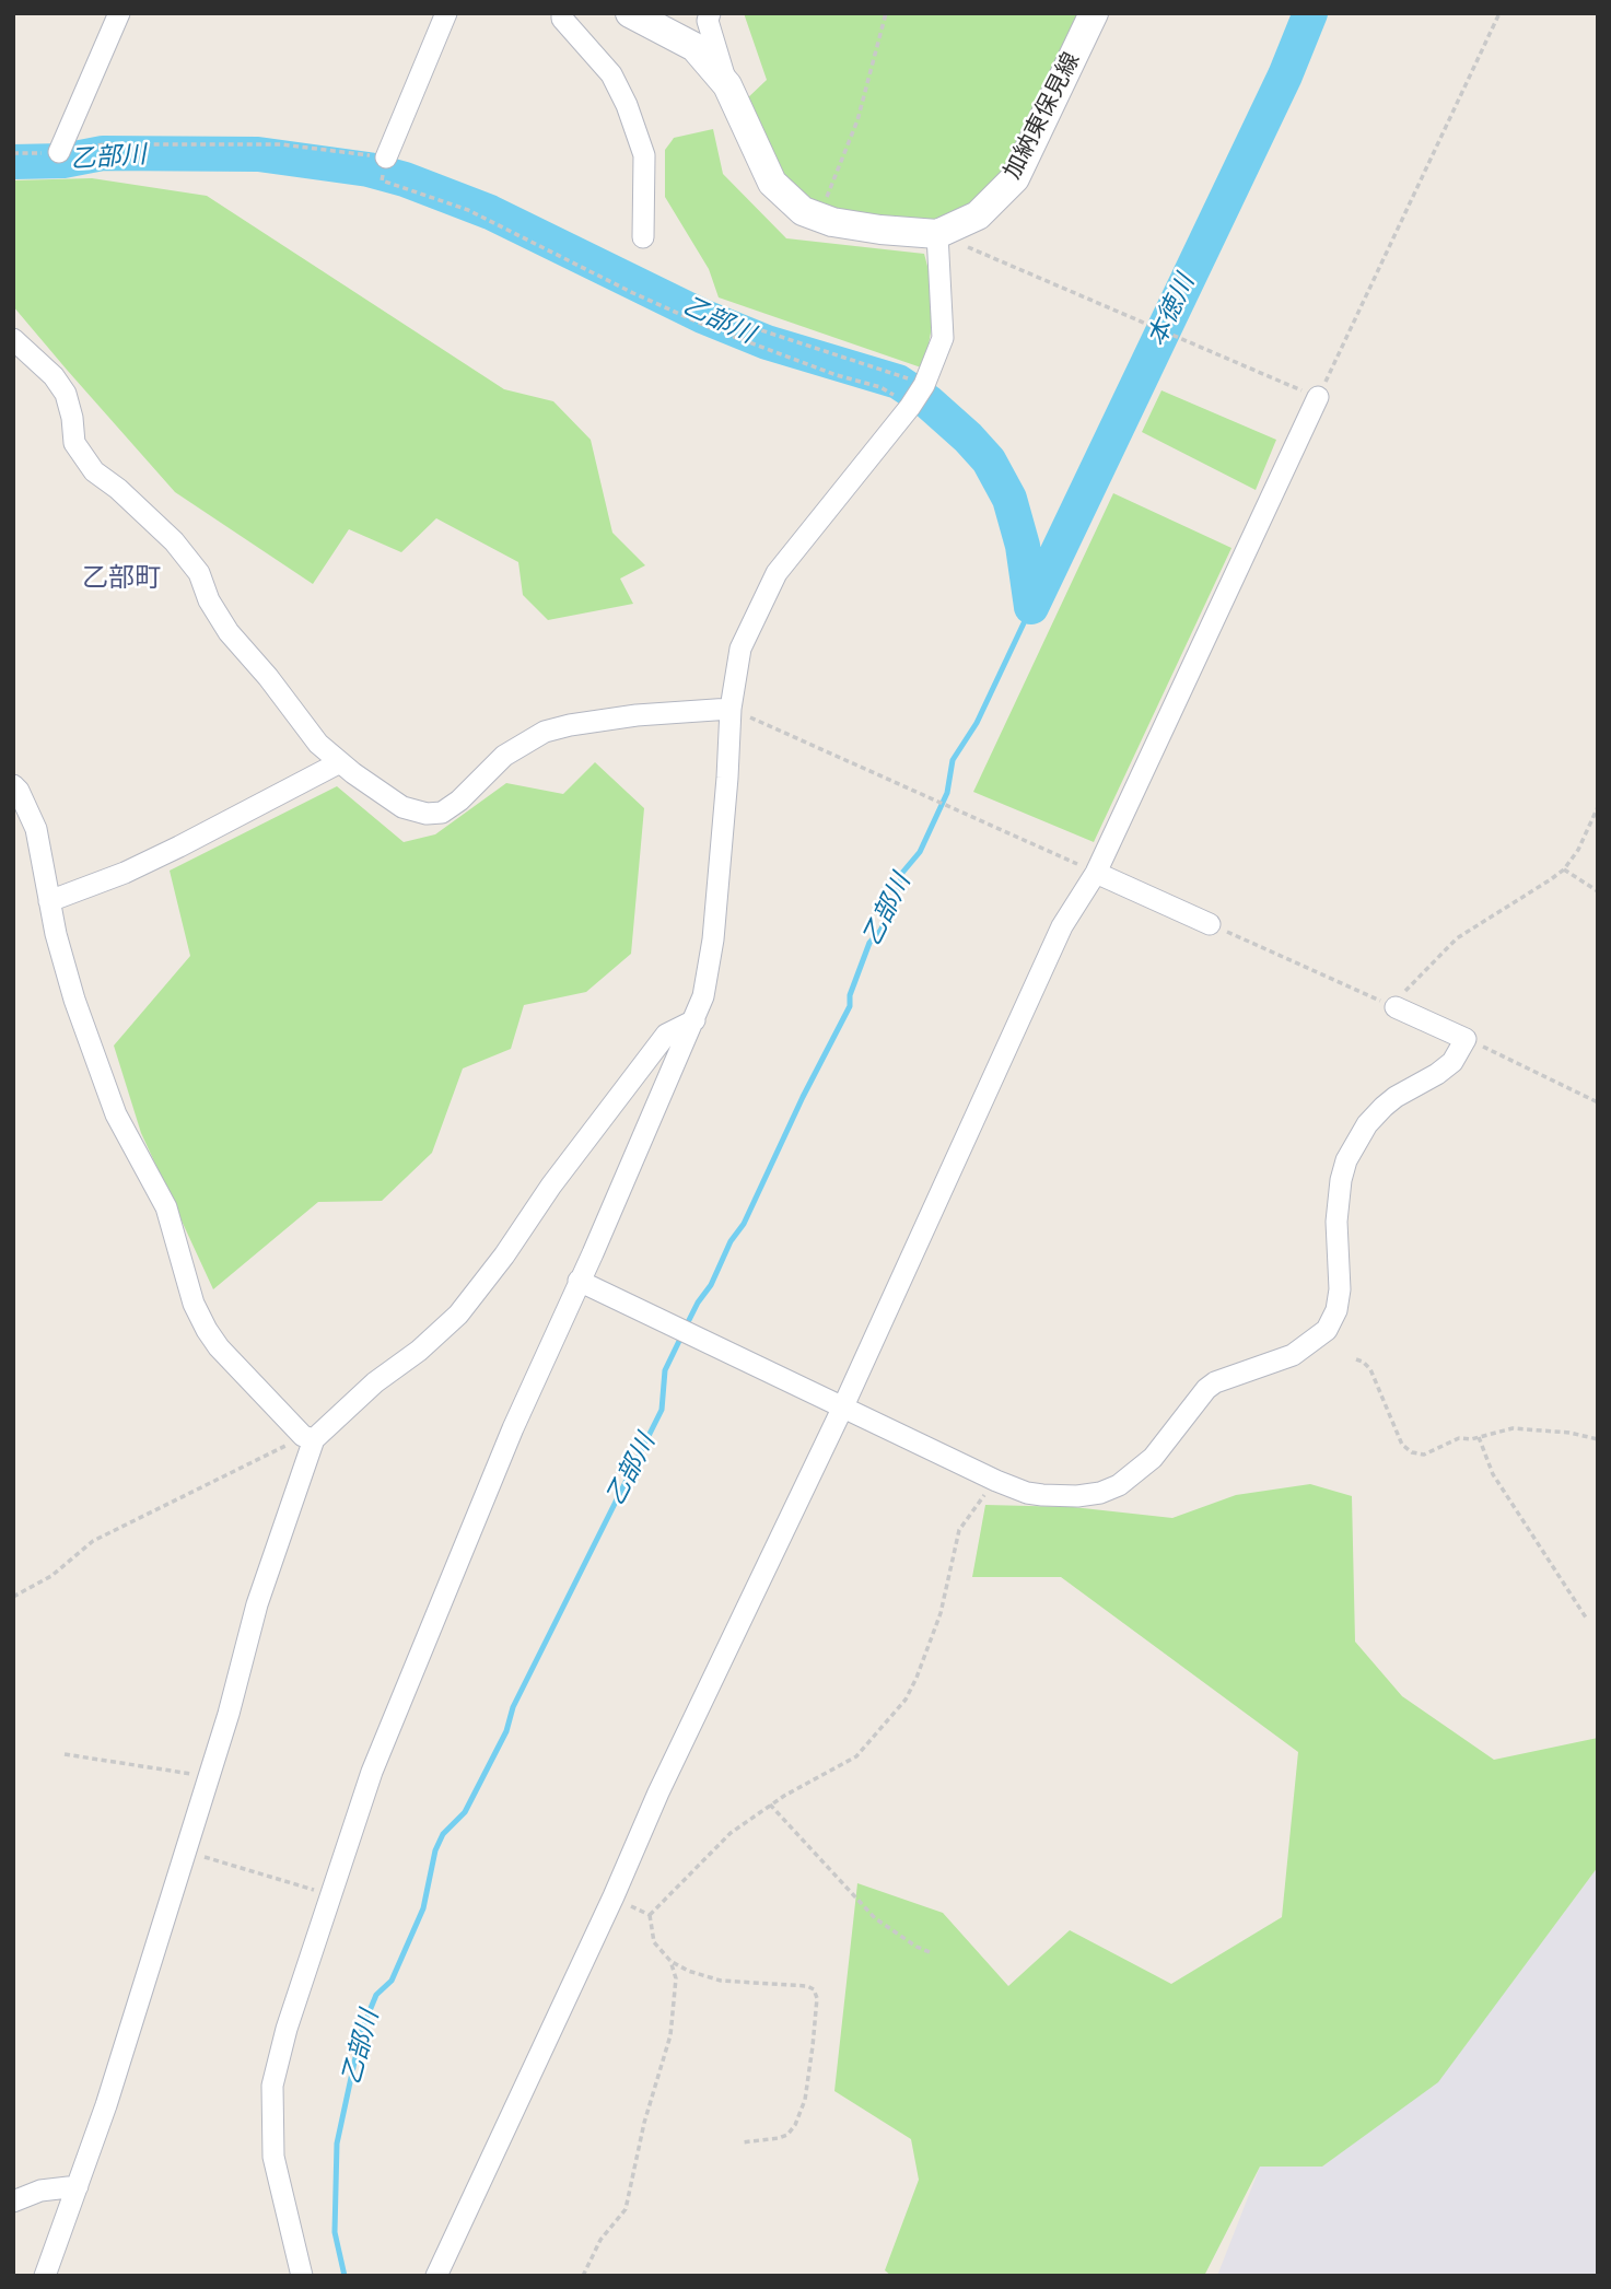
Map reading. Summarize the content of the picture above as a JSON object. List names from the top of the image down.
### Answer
{
  "streets": {
    "main road": ["加納東保見線"]
  },
  "districts": ["乙部町"],
  "water": ["乙部川", "本徳川"]
}
